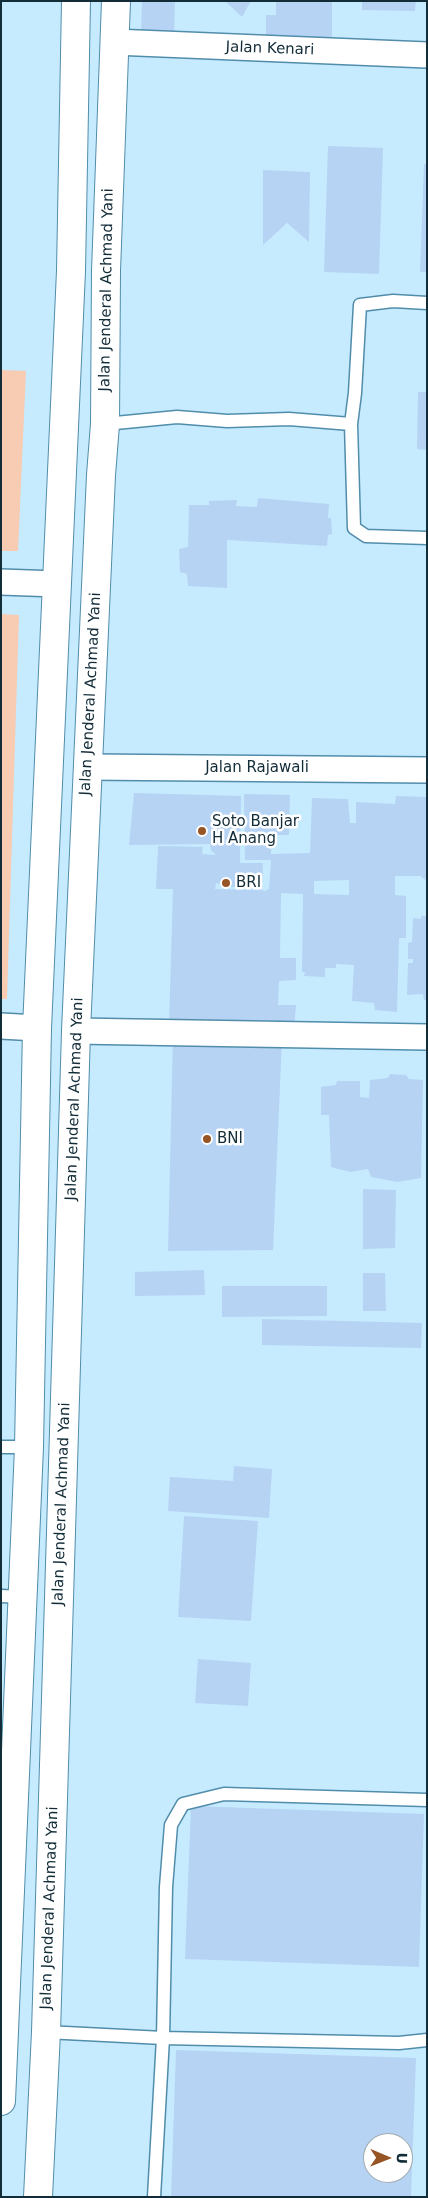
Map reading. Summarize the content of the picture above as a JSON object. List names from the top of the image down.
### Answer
{
  "streets": {
    "highway": ["Jalan Jenderal Achmad Yani"],
    "street": ["Jalan Kenari", "Jalan Rajawali"]
  },
  "crossings": [
    ["Jalan Kenari", "Jalan Jenderal Achmad Yani"],
    ["Jalan Jenderal Achmad Yani", "Jalan Rajawali"]
  ],
  "places": ["Soto Banjar H Anang", "BRI", "BNI"],
  "north": "right"
}
